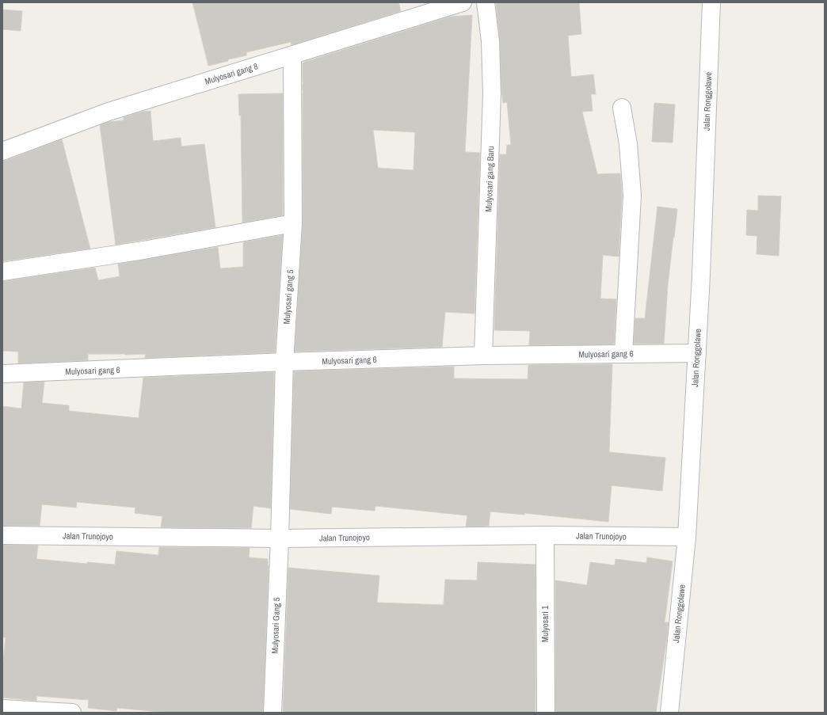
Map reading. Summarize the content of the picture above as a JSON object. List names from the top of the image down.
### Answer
{
  "streets": {
    "street": [
      "Mulyosari gang 8",
      "Jalan Ronggolawe",
      "Mulyosari gang Baru",
      "Mulyosari gang 5",
      "Mulyosari gang 6",
      "Jalan Trunojoyo",
      "Mulyosari 1",
      "Mulyosari Gang 5"
    ]
  },
  "crossings": [
    ["Mulyosari gang 8", "Mulyosari gang 5"],
    ["Jalan Ronggolawe", "Mulyosari gang 6"],
    ["Jalan Ronggolawe", "Jalan Trunojoyo"],
    ["Mulyosari gang Baru", "Mulyosari gang 6"],
    ["Mulyosari gang 5", "Mulyosari gang 6"],
    ["Mulyosari gang 5", "Jalan Trunojoyo"],
    ["Mulyosari gang 5", "Mulyosari Gang 5"],
    ["Jalan Trunojoyo", "Mulyosari 1"],
    ["Jalan Trunojoyo", "Mulyosari Gang 5"]
  ]
}
